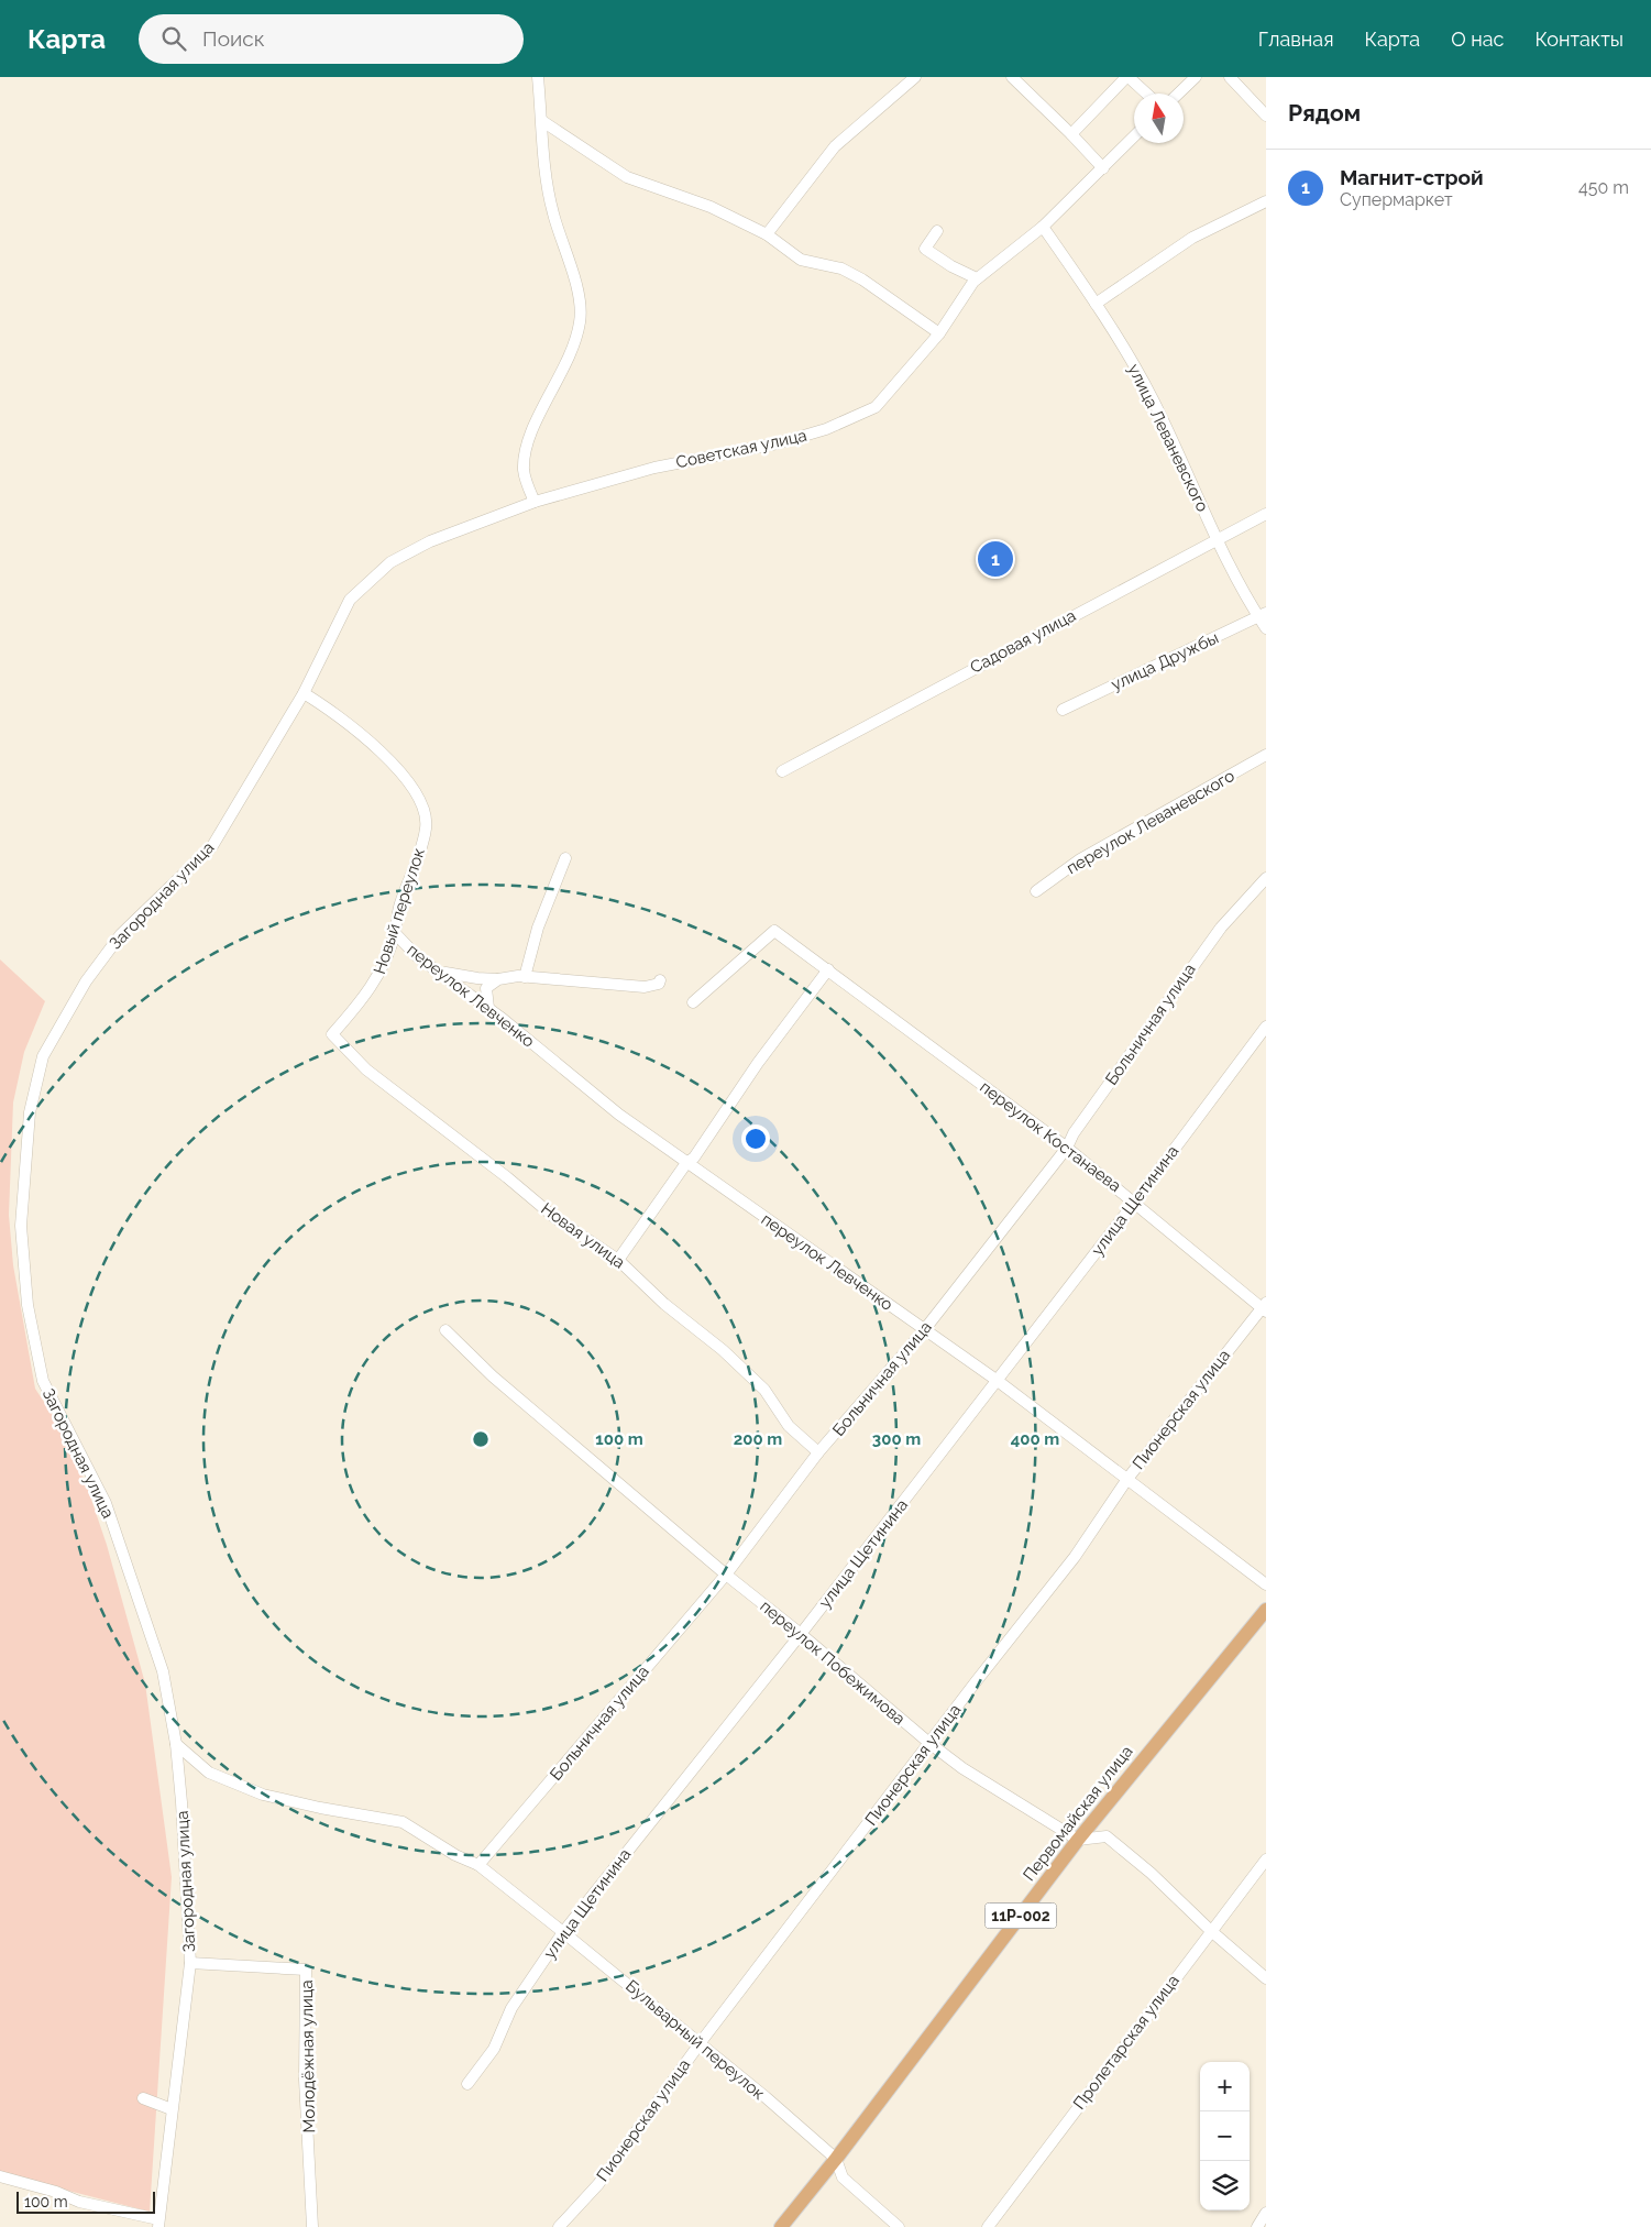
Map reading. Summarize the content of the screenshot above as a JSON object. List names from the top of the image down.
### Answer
{
  "streets": {
    "main road": ["Первомайская улица", "11Р-002"],
    "street": [
      "улица Леваневского",
      "Советская улица",
      "Садовая улица",
      "улица Дружбы",
      "переулок Леваневского",
      "Загородная улица",
      "Новый переулок",
      "переулок Левченко",
      "Больничная улица",
      "переулок Костанаева",
      "улица Щетинина",
      "Новая улица",
      "Пионерская улица",
      "переулок Побежимова",
      "Бульварный переулок",
      "Пролетарская улица",
      "Молодёжная улица"
    ]
  },
  "crossings": [
    ["улица Леваневского", "Советская улица"],
    ["улица Леваневского", "Садовая улица"],
    ["улица Леваневского", "улица Дружбы"],
    ["Советская улица", "Загородная улица"],
    ["Советская улица", "Новый переулок"],
    ["Загородная улица", "Новый переулок"],
    ["Загородная улица", "Бульварный переулок"],
    ["Загородная улица", "Молодёжная улица"],
    ["Новый переулок", "переулок Левченко"],
    ["Новый переулок", "Новая улица"],
    ["переулок Левченко", "Больничная улица"],
    ["переулок Левченко", "улица Щетинина"],
    ["переулок Левченко", "Пионерская улица"],
    ["Больничная улица", "переулок Костанаева"],
    ["Больничная улица", "Новая улица"],
    ["Больничная улица", "переулок Побежимова"],
    ["Больничная улица", "Бульварный переулок"],
    ["переулок Костанаева", "улица Щетинина"],
    ["переулок Костанаева", "Пионерская улица"],
    ["улица Щетинина", "переулок Побежимова"],
    ["улица Щетинина", "Бульварный переулок"],
    ["Пионерская улица", "переулок Побежимова"],
    ["Пионерская улица", "Бульварный переулок"],
    ["переулок Побежимова", "Первомайская улица"],
    ["Первомайская улица", "Бульварный переулок"]
  ],
  "scale_bar": "100 m",
  "north": "top",
  "page": {
    "header": "Карта",
    "search": "Поиск",
    "nav": [
      "Главная",
      "Карта",
      "О нас",
      "Контакты"
    ],
    "heading": "Рядом",
    "list": [
      {
        "mark": "1",
        "name": "Магнит-строй",
        "note": "Супермаркет",
        "value": "450 m"
      }
    ],
    "pins": "1",
    "map_buttons": ["+", "−"],
    "scale": "100 m"
  },
  "rings": [
    "100 m",
    "200 m",
    "300 m",
    "400 m"
  ]
}
